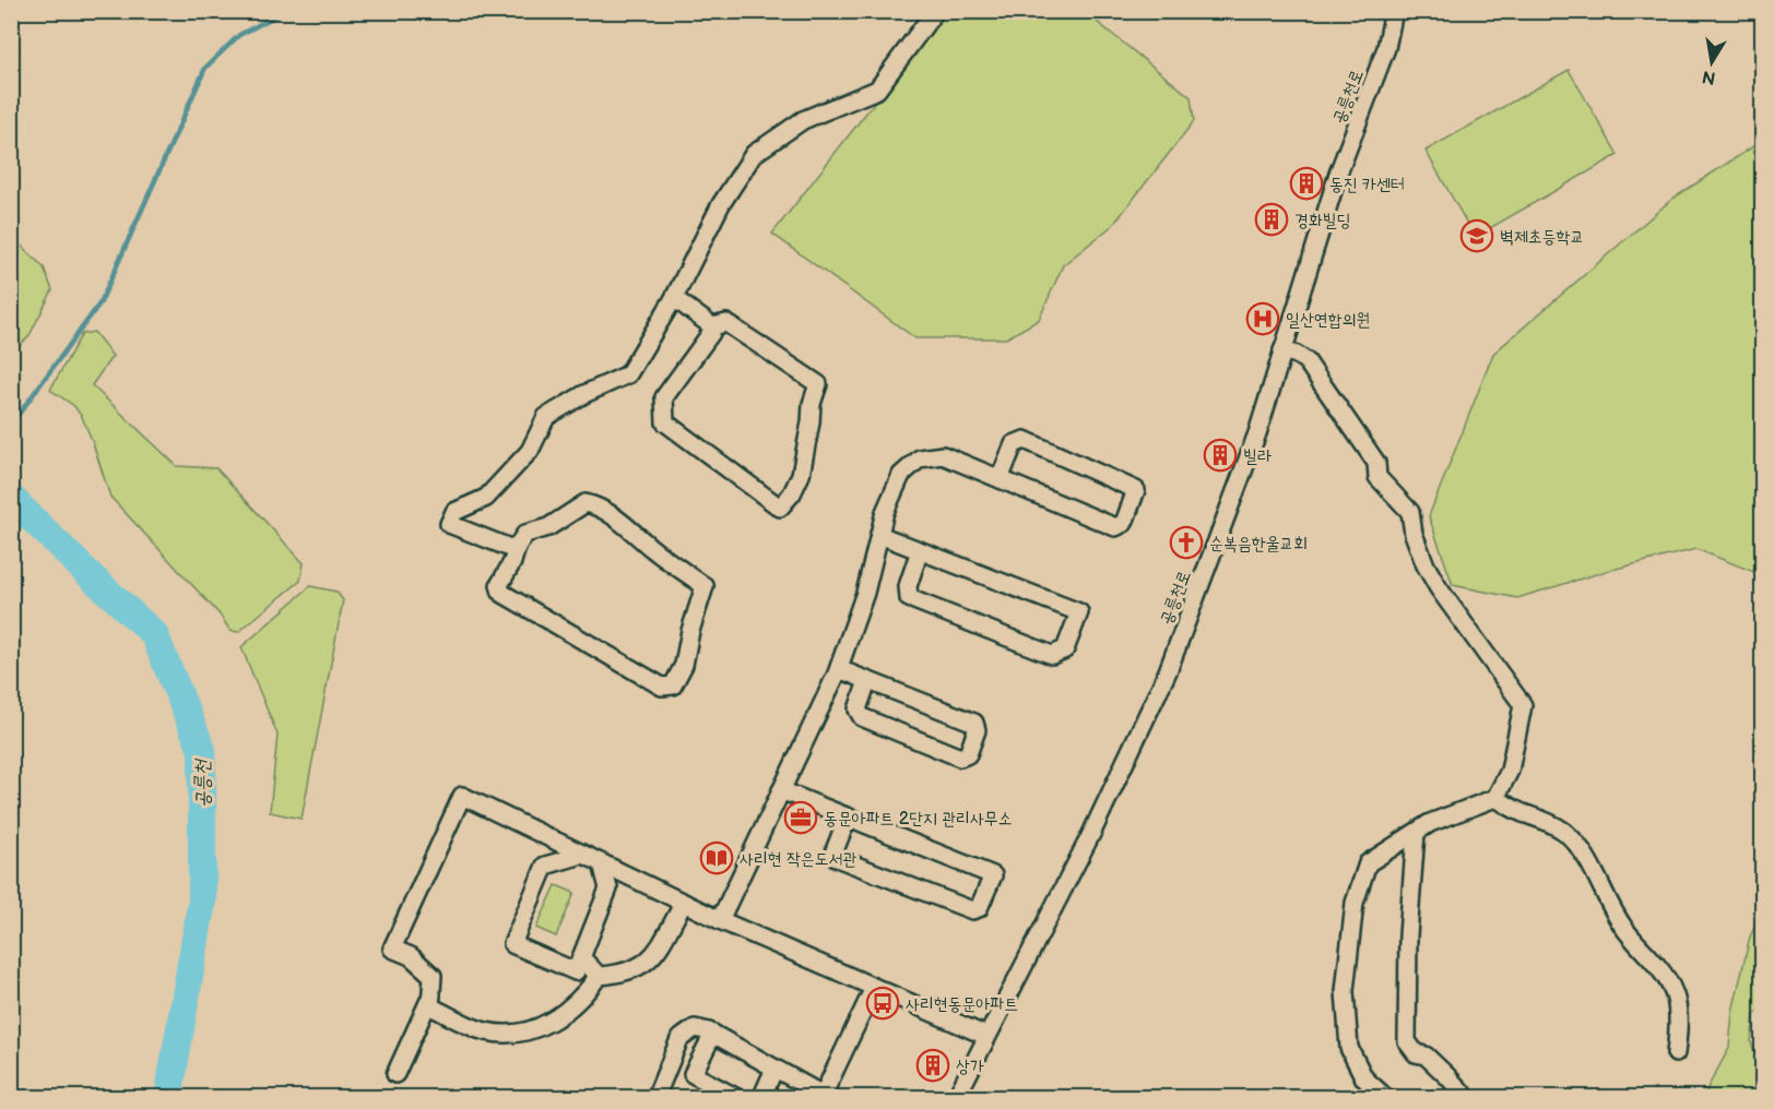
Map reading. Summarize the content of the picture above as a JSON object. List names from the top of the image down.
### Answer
{
  "streets": {
    "street": ["공릉천로"]
  },
  "water": ["공릉천"],
  "places": {
    "building": [
      "동진 카센터",
      "경화빌딩",
      "빌라",
      "상가"
    ],
    "school or university": ["벽제초등학교"],
    "hospital": ["일산연합의원"],
    "church": ["순복음한울교회"],
    "office": ["동문아파트 2단지 관리사무소"],
    "library": ["사리현 작은도서관"],
    "bus stop": ["사리현동문아파트"]
  },
  "north": "bottom"
}
